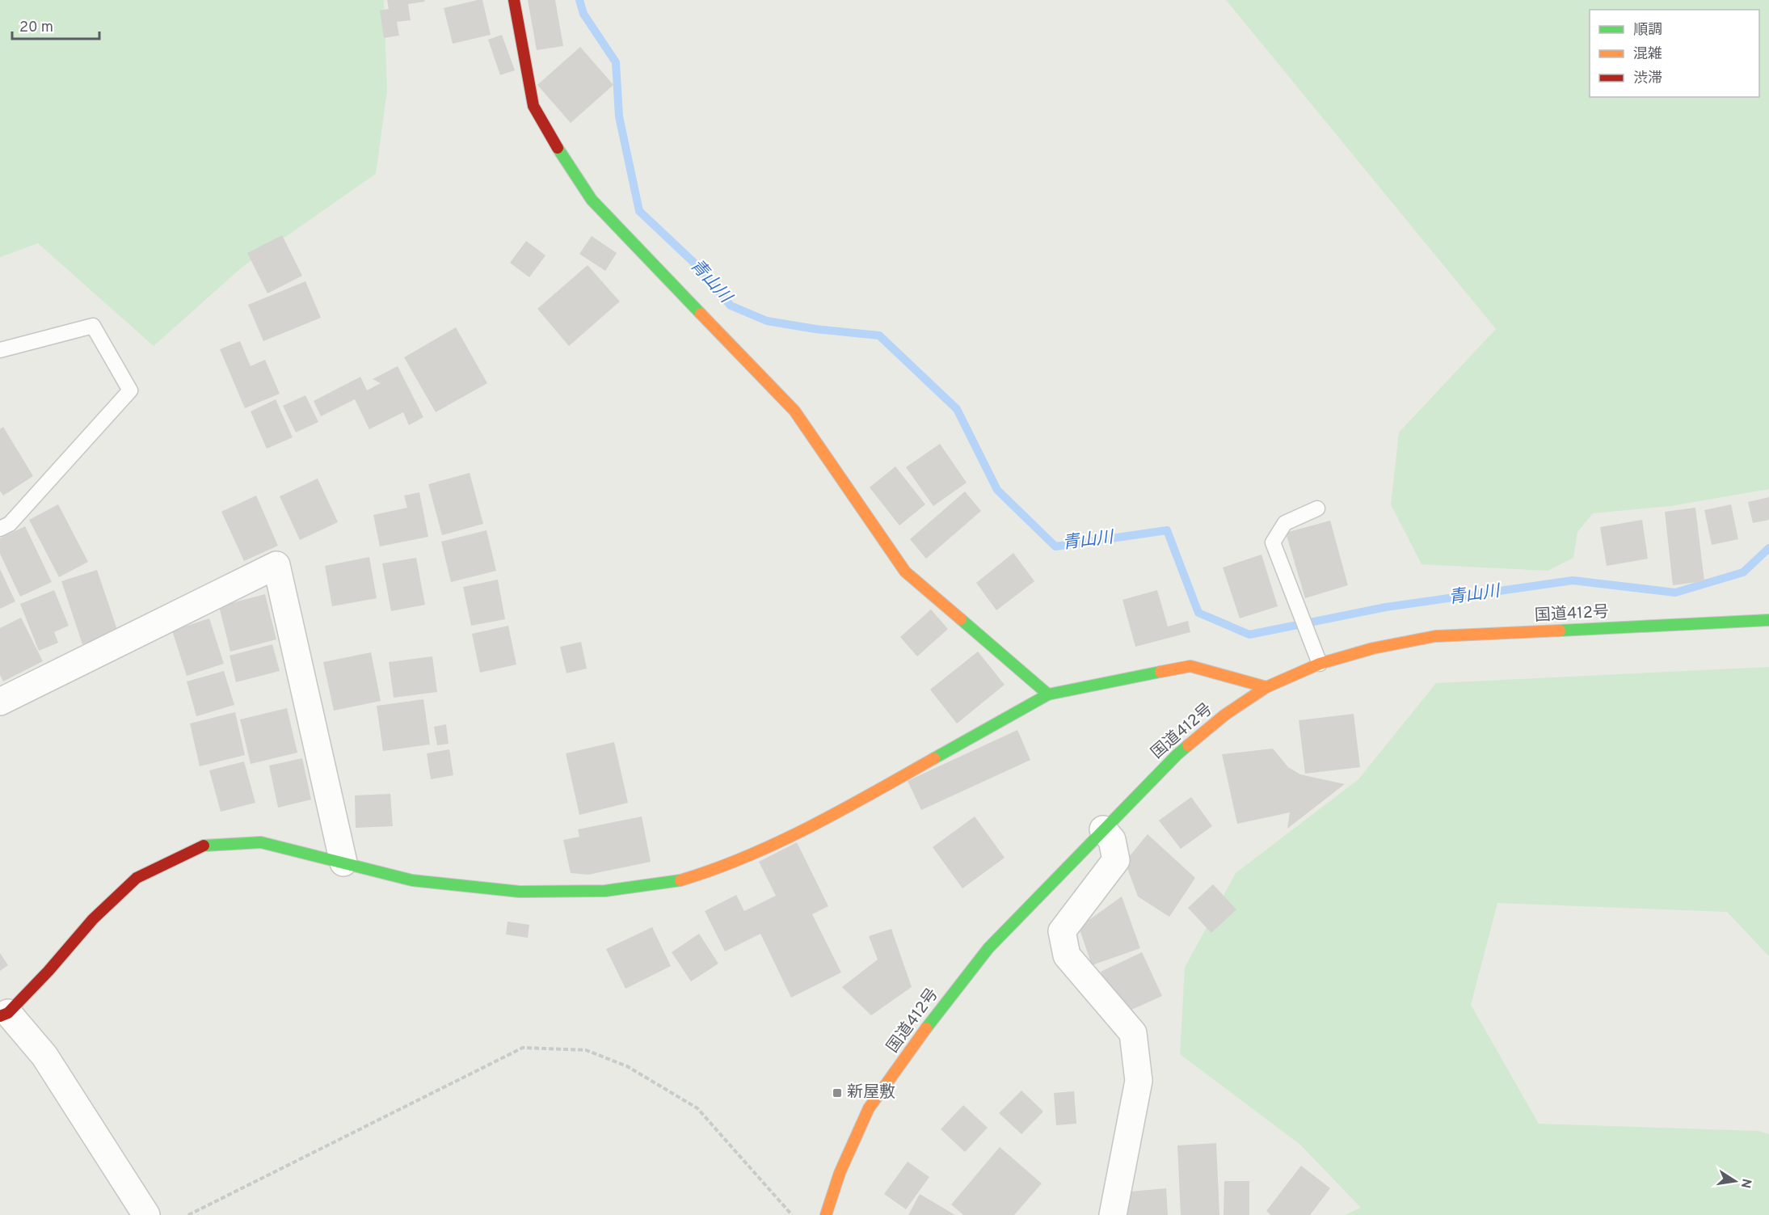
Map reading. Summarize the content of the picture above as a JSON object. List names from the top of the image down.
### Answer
{
  "streets": {
    "main road": ["国道412号"]
  },
  "water": ["青山川"],
  "places": {
    "transit": ["新屋敷"]
  },
  "legend": ["順調", "混雑", "渋滞"],
  "scale_bar": "20 m",
  "north": "right"
}
